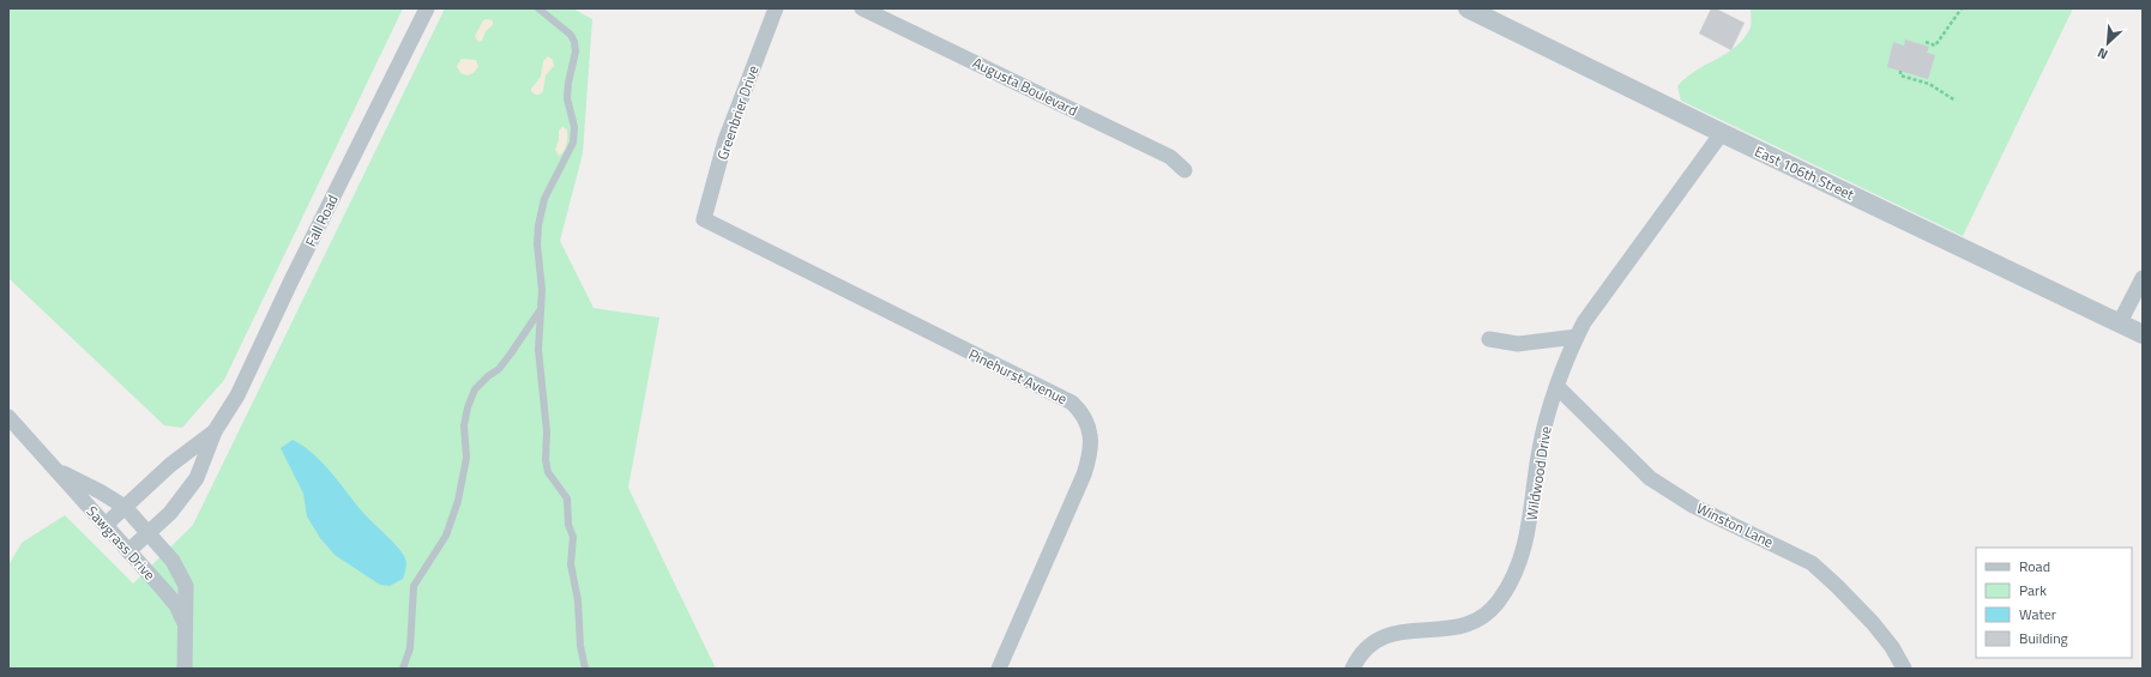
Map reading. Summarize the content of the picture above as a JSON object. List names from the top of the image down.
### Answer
{
  "streets": {
    "street": [
      "Augusta Boulevard",
      "Greenbrier Drive",
      "East 106th Street",
      "Fall Road",
      "Pinehurst Avenue",
      "Wildwood Drive",
      "Winston Lane",
      "Sawgrass Drive"
    ]
  },
  "crossings": [
    ["Greenbrier Drive", "Pinehurst Avenue"],
    ["East 106th Street", "Wildwood Drive"],
    ["Fall Road", "Sawgrass Drive"],
    ["Wildwood Drive", "Winston Lane"]
  ],
  "legend": [
    "Road",
    "Park",
    "Water",
    "Building"
  ],
  "north": "bottom left"
}
